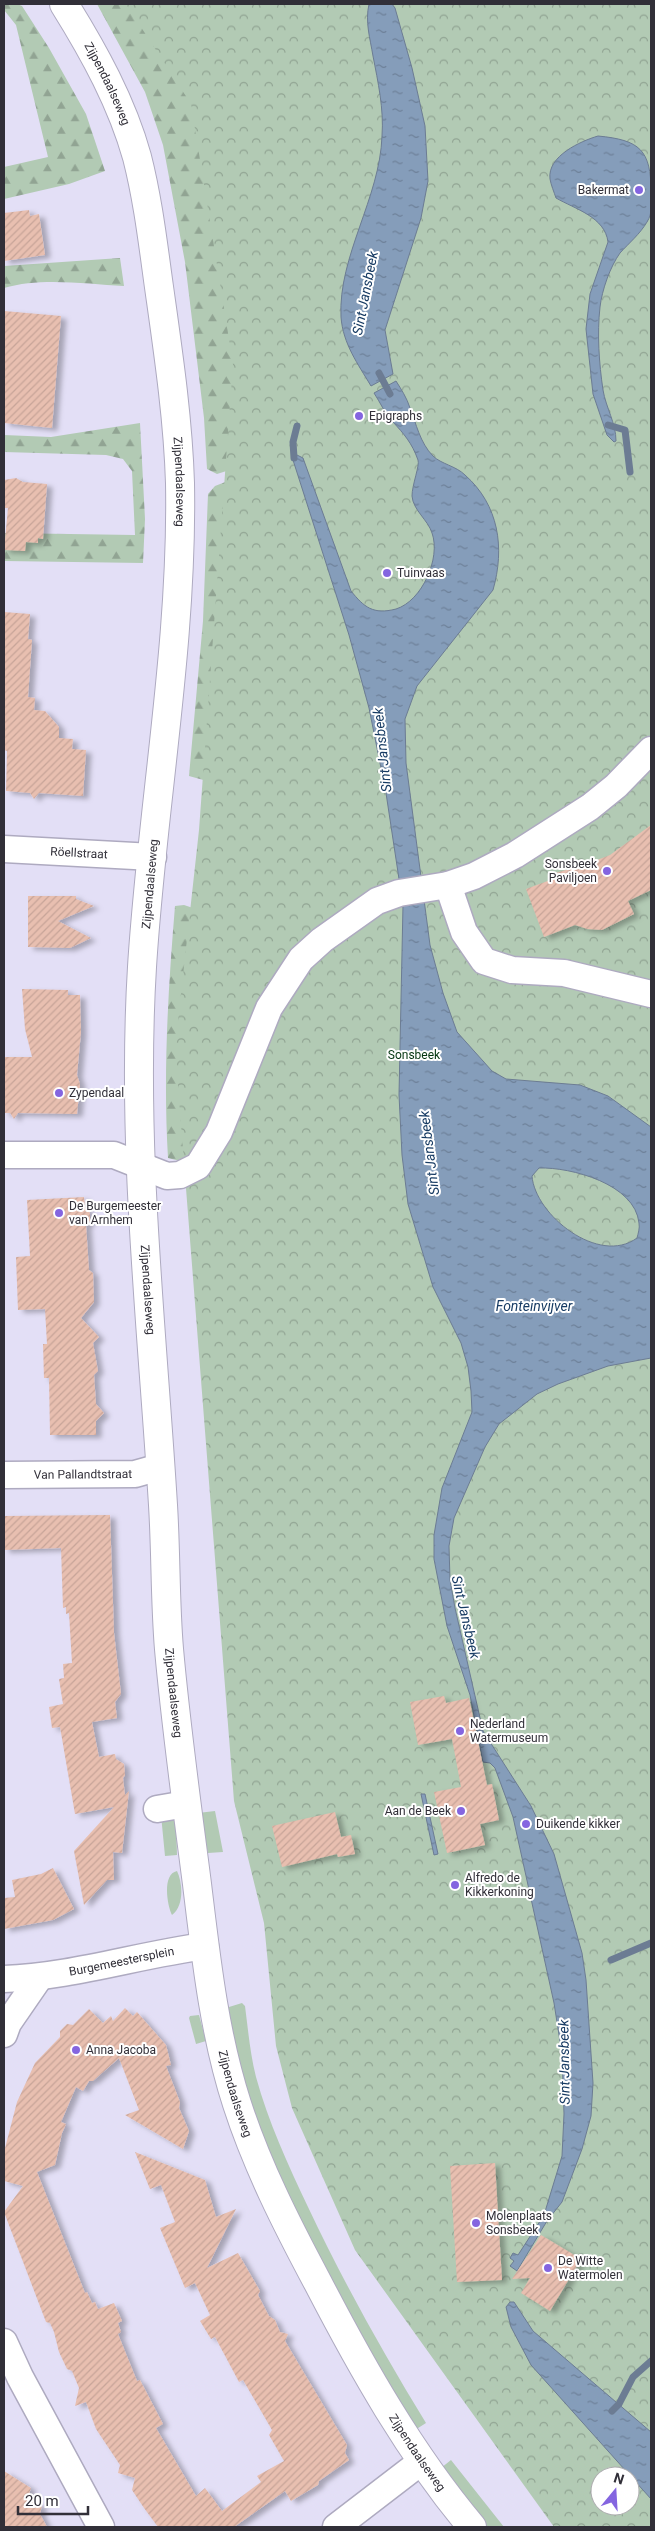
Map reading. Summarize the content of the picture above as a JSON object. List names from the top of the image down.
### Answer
{
  "streets": {
    "main road": ["Zijpendaalseweg"],
    "street": ["Röellstraat", "Van Pallandtstraat", "Burgemeestersplein"]
  },
  "crossings": [
    ["Zijpendaalseweg", "Röellstraat"],
    ["Zijpendaalseweg", "Van Pallandtstraat"],
    ["Zijpendaalseweg", "Burgemeestersplein"]
  ],
  "water": ["Sint Jansbeek", "Fonteinvijver"],
  "parks": ["Sonsbeek"],
  "places": [
    "Bakermat",
    "Epigraphs",
    "Tuinvaas",
    "Sonsbeek Paviljoen",
    "Zypendaal",
    "De Burgemeester van Arnhem",
    "Nederland Watermuseum",
    "Aan de Beek",
    "Duikende kikker",
    "Alfredo de Kikkerkoning",
    "Anna Jacoba",
    "Molenplaats Sonsbeek",
    "De Witte Watermolen"
  ],
  "scale_bar": "20 m",
  "north": "top"
}
